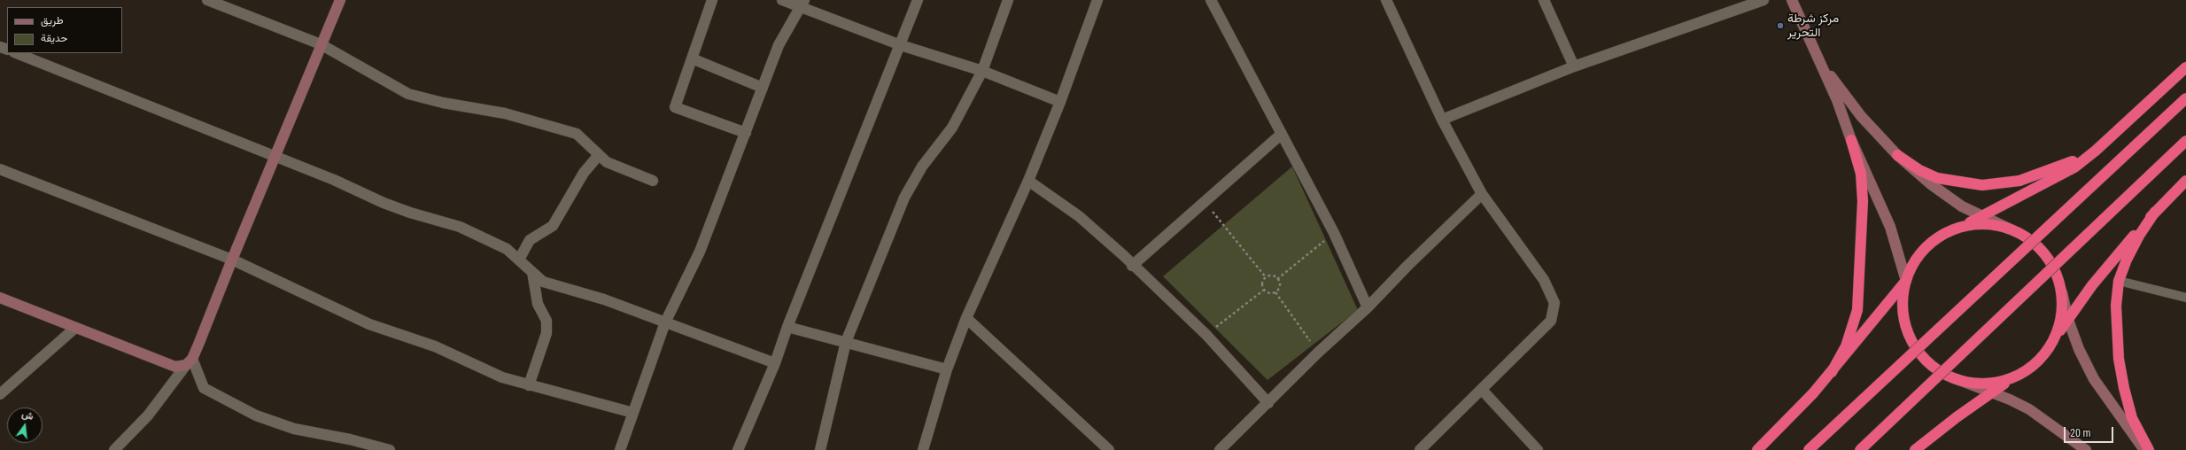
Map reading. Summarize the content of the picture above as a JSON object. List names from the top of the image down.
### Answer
{
  "places": ["مركز شرطة التحرير"],
  "legend": ["طريق", "حديقة"],
  "scale_bar": "20 m",
  "north": "top"
}
